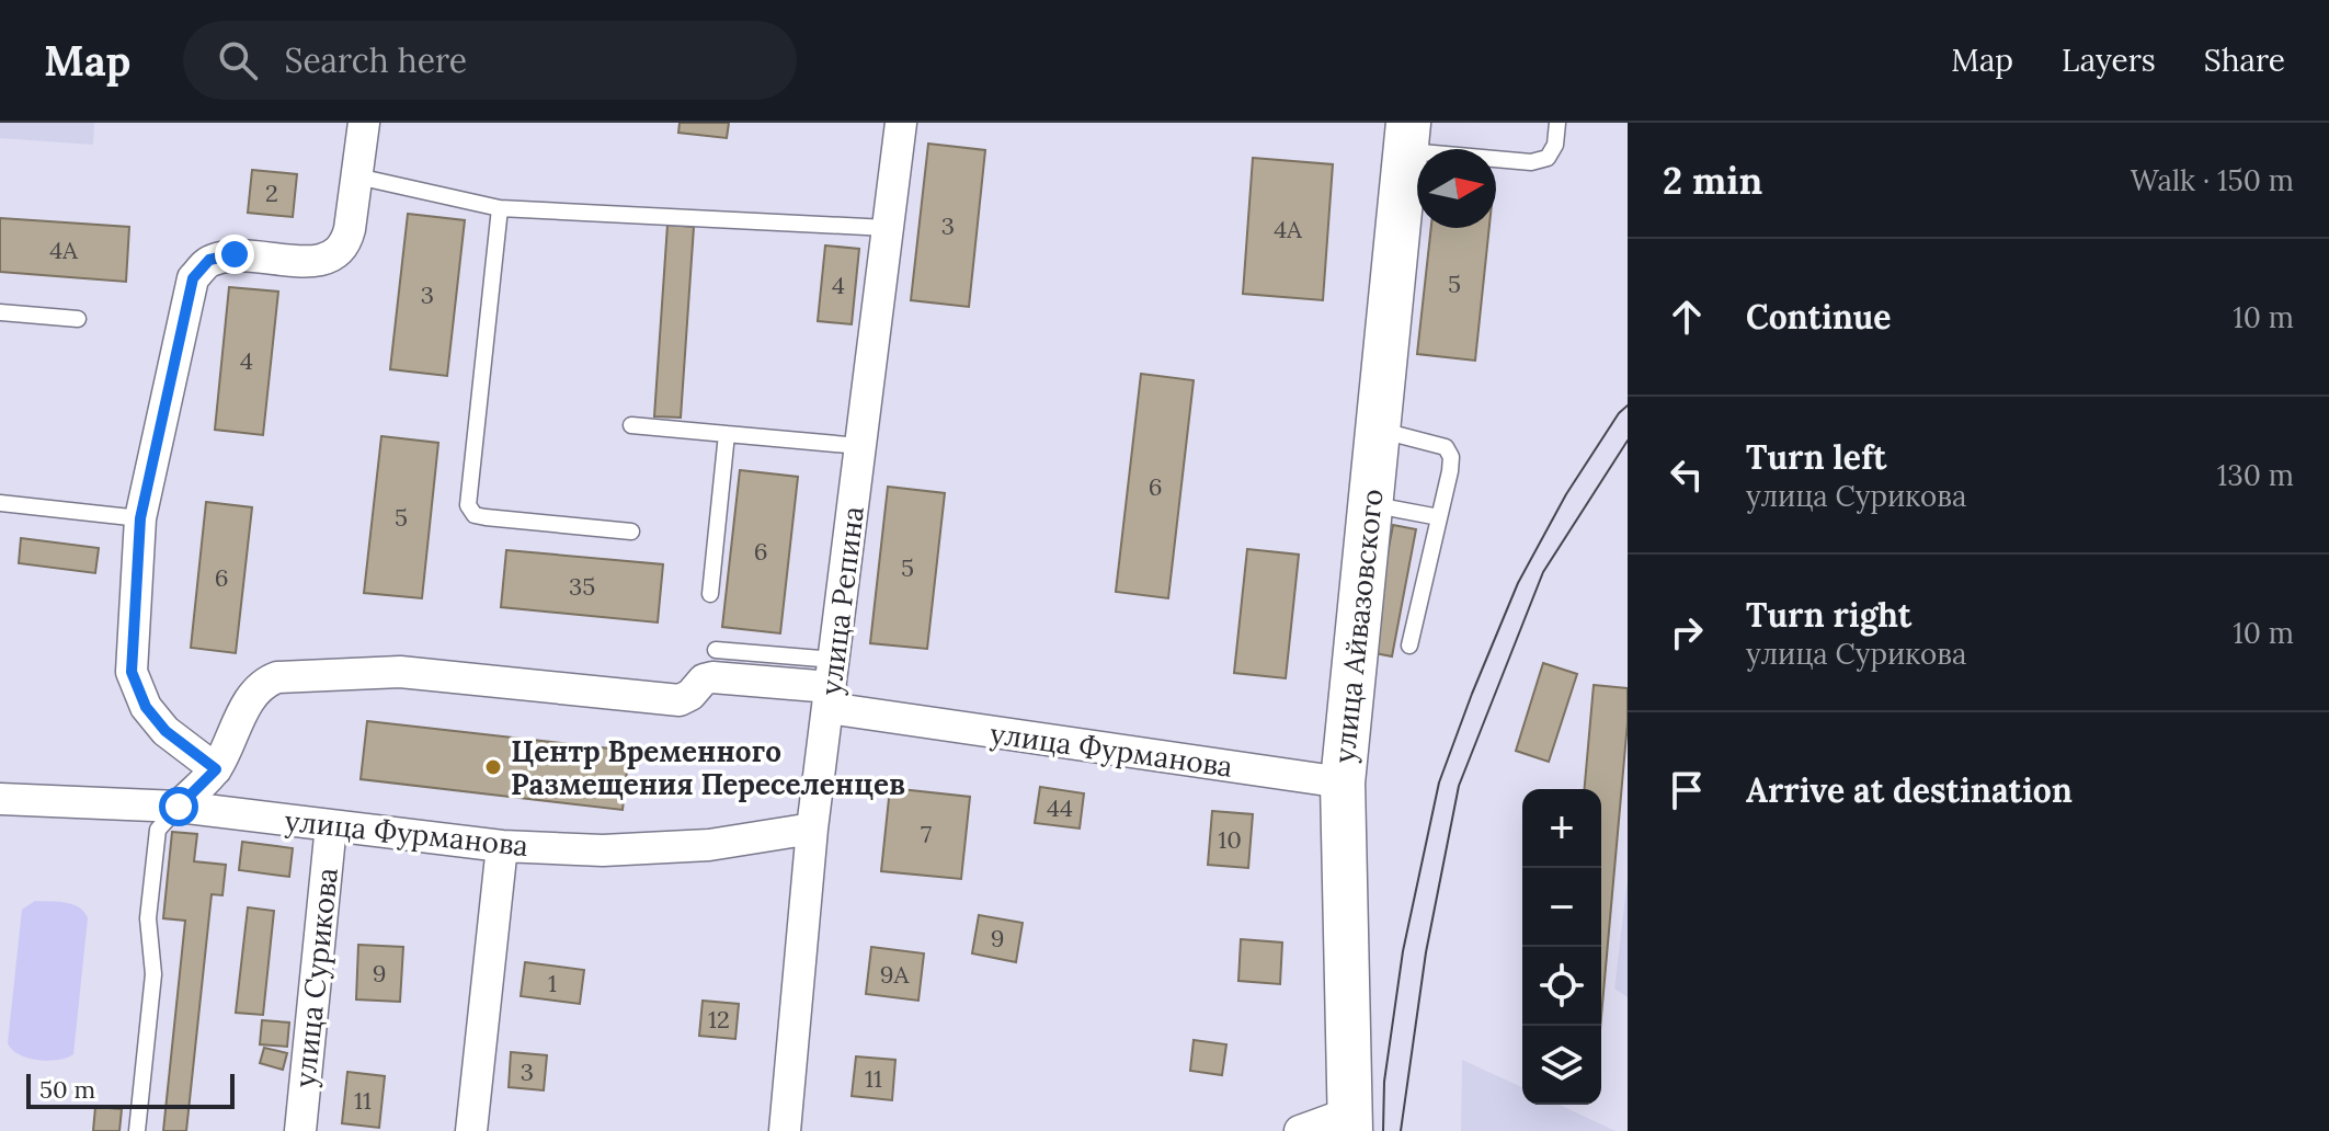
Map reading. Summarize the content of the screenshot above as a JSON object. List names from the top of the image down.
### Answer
{
  "streets": {
    "street": [
      "улица Репина",
      "улица Айвазовского",
      "улица Фурманова",
      "улица Сурикова"
    ]
  },
  "crossings": [
    ["улица Репина", "улица Фурманова"],
    ["улица Айвазовского", "улица Фурманова"],
    ["улица Фурманова", "улица Сурикова"]
  ],
  "places": ["Центр Временного Размещения Переселенцев"],
  "house_numbers": [
    "2",
    "3",
    "4А",
    "4А",
    "5",
    "4",
    "3",
    "4",
    "6",
    "5",
    "6",
    "5",
    "6",
    "35",
    "44",
    "7",
    "10",
    "9",
    "9",
    "9А",
    "1",
    "12",
    "3",
    "11",
    "11"
  ],
  "scale_bar": "50 m",
  "north": "right",
  "page": {
    "header": "Map",
    "search": "Search here",
    "nav": ["Map", "Layers", "Share"],
    "heading": ["2 min", "Walk · 150 m"],
    "list": [
      ["Continue", "10 m"],
      ["Turn left", "улица Сурикова", "130 m"],
      ["Turn right", "улица Сурикова", "10 m"],
      "Arrive at destination"
    ],
    "map_buttons": ["+", "−"],
    "scale": "50 m"
  }
}
